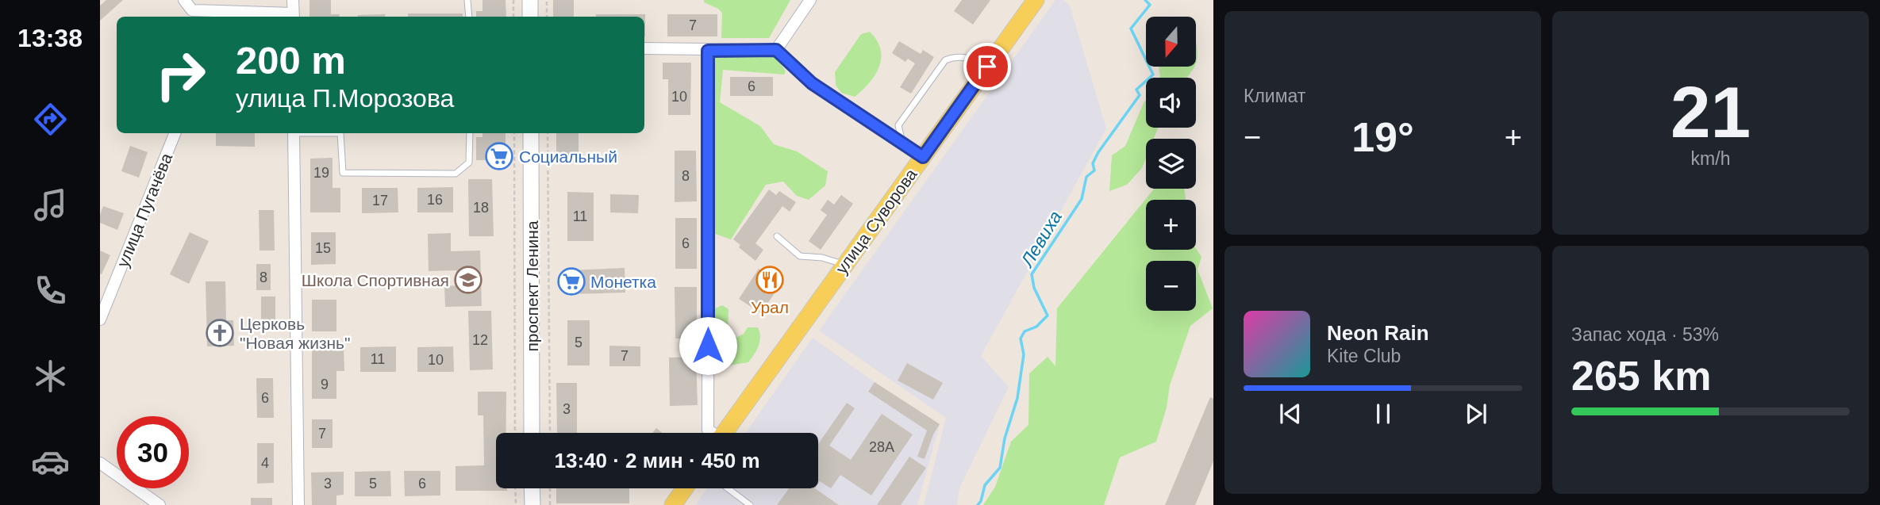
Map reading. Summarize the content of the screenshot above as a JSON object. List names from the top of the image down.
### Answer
{
  "streets": {
    "main road": ["улица Суворова", "проспект Ленина"],
    "street": ["улица Пугачёва"]
  },
  "water": ["Левиха"],
  "places": {
    "supermarket": ["Социальный", "Монетка"],
    "school or university": ["Школа Спортивная"],
    "restaurant": ["Урал"],
    "church": ["Церковь \"Новая жизнь\""]
  },
  "house_numbers": [
    "7",
    "6",
    "10",
    "19",
    "8",
    "16",
    "17",
    "18",
    "11",
    "6",
    "15",
    "8",
    "12",
    "5",
    "7",
    "11",
    "10",
    "9",
    "6",
    "3",
    "7",
    "28А",
    "4",
    "3",
    "5",
    "6"
  ],
  "north": "bottom",
  "page": {
    "tabs": "13:38",
    "tile": [
      "Климат",
      ["21", "km/h"],
      ["Запас хода · 53%", "265 km"]
    ],
    "map_buttons": ["+", "−"],
    "turn": ["200 m", "улица П.Морозова"],
    "heat": ["−", "19°", "+"],
    "song": ["Neon Rain", "Kite Club"],
    "limit": "30",
    "trip": "13:40 · 2 мин · 450 m"
  }
}
